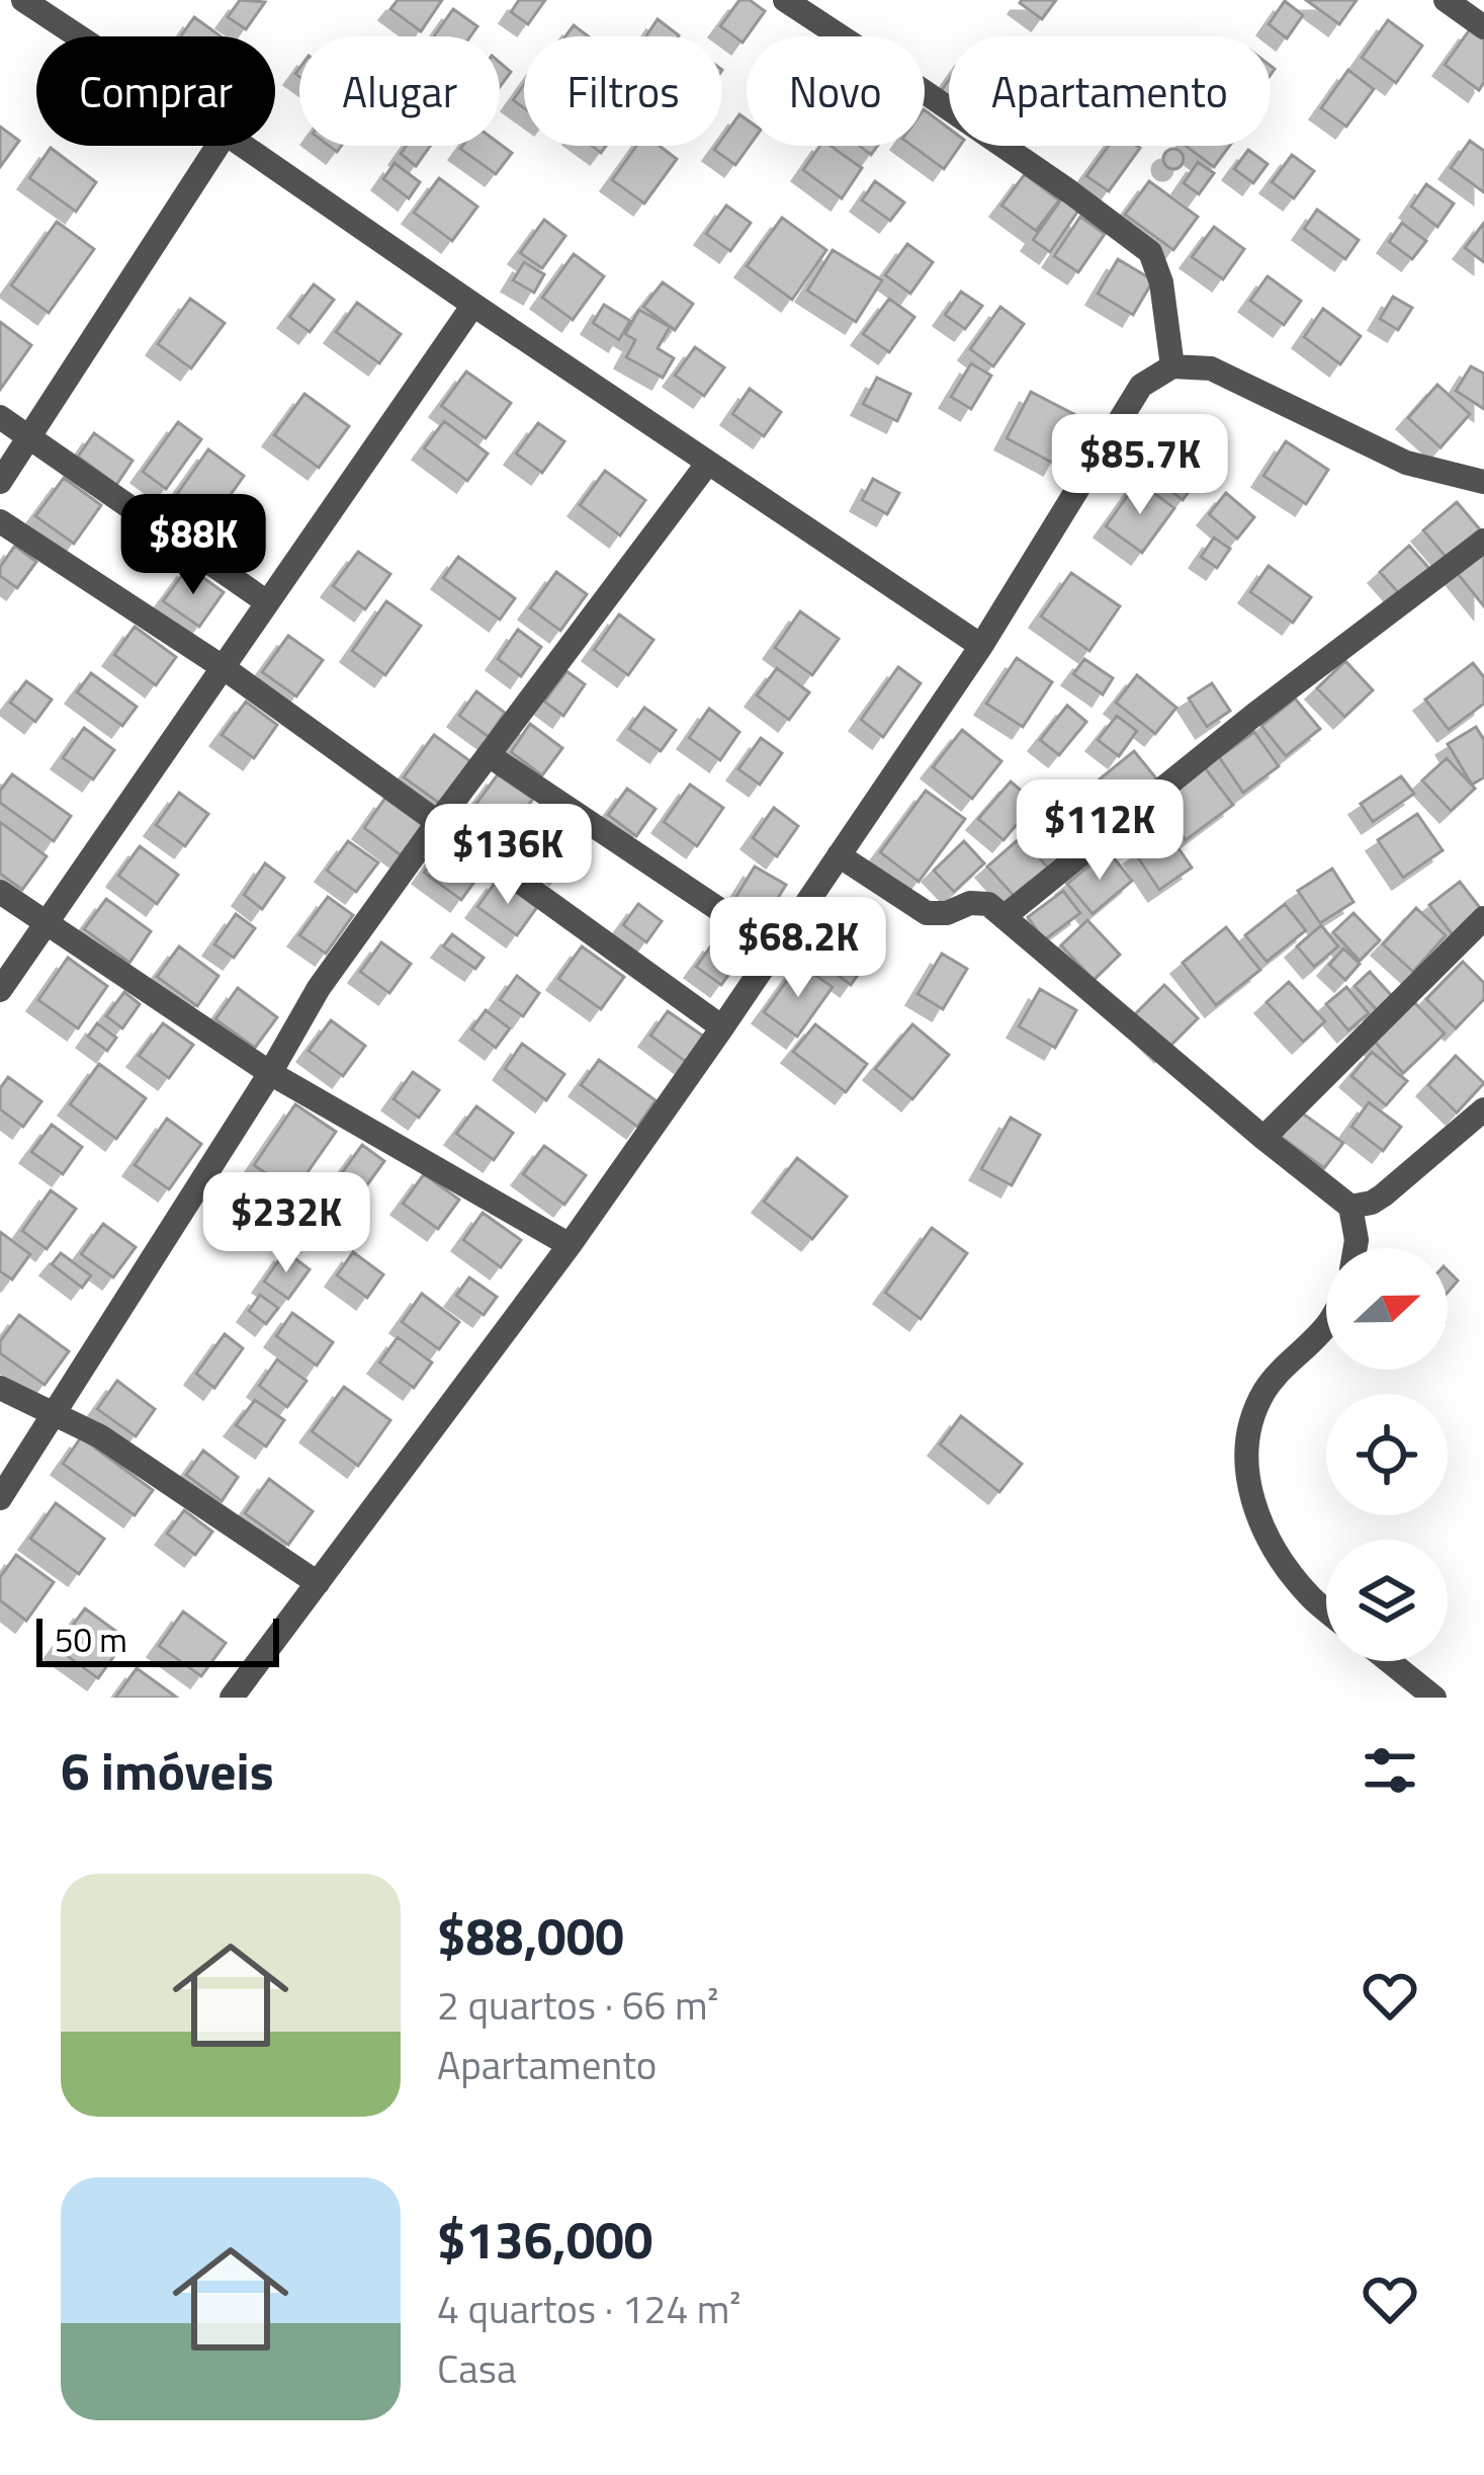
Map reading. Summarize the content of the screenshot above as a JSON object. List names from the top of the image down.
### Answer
{
  "scale_bar": "50 m",
  "north": "right",
  "page": {
    "chip": [
      "Comprar",
      "Alugar",
      "Filtros",
      "Novo",
      "Apartamento"
    ],
    "price": [
      "$85.7K",
      "$88K",
      "$112K",
      "$136K",
      "$68.2K",
      "$232K"
    ],
    "scale": "50 m",
    "heading": "6 imóveis",
    "list": [
      {
        "name": "$88,000",
        "note": "2 quartos · 66 m² · Apartamento"
      },
      {
        "name": "$136,000",
        "note": "4 quartos · 124 m² · Casa"
      }
    ]
  }
}
